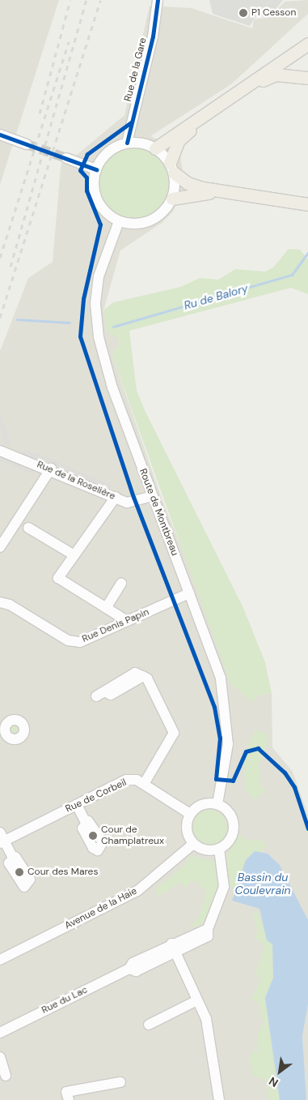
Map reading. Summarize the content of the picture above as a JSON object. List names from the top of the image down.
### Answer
{
  "streets": {
    "street": [
      "Rue de la Gare",
      "Rue de la Roselière",
      "Route de Montbreau",
      "Rue Denis Papin",
      "Rue de Corbeil",
      "Avenue de la Haie",
      "Rue du Lac"
    ]
  },
  "crossings": [
    ["Rue de la Gare", "Route de Montbreau"],
    ["Rue de la Roselière", "Route de Montbreau"],
    ["Route de Montbreau", "Rue Denis Papin"],
    ["Route de Montbreau", "Rue de Corbeil"],
    ["Route de Montbreau", "Avenue de la Haie"],
    ["Route de Montbreau", "Rue du Lac"],
    ["Rue de Corbeil", "Avenue de la Haie"],
    ["Rue de Corbeil", "Rue du Lac"],
    ["Avenue de la Haie", "Rue du Lac"]
  ],
  "water": ["Ru de Balory", "Bassin du Coulevrain"],
  "places": ["P1 Cesson", "Cour de Champlatreux", "Cour des Mares"],
  "north": "bottom left"
}
